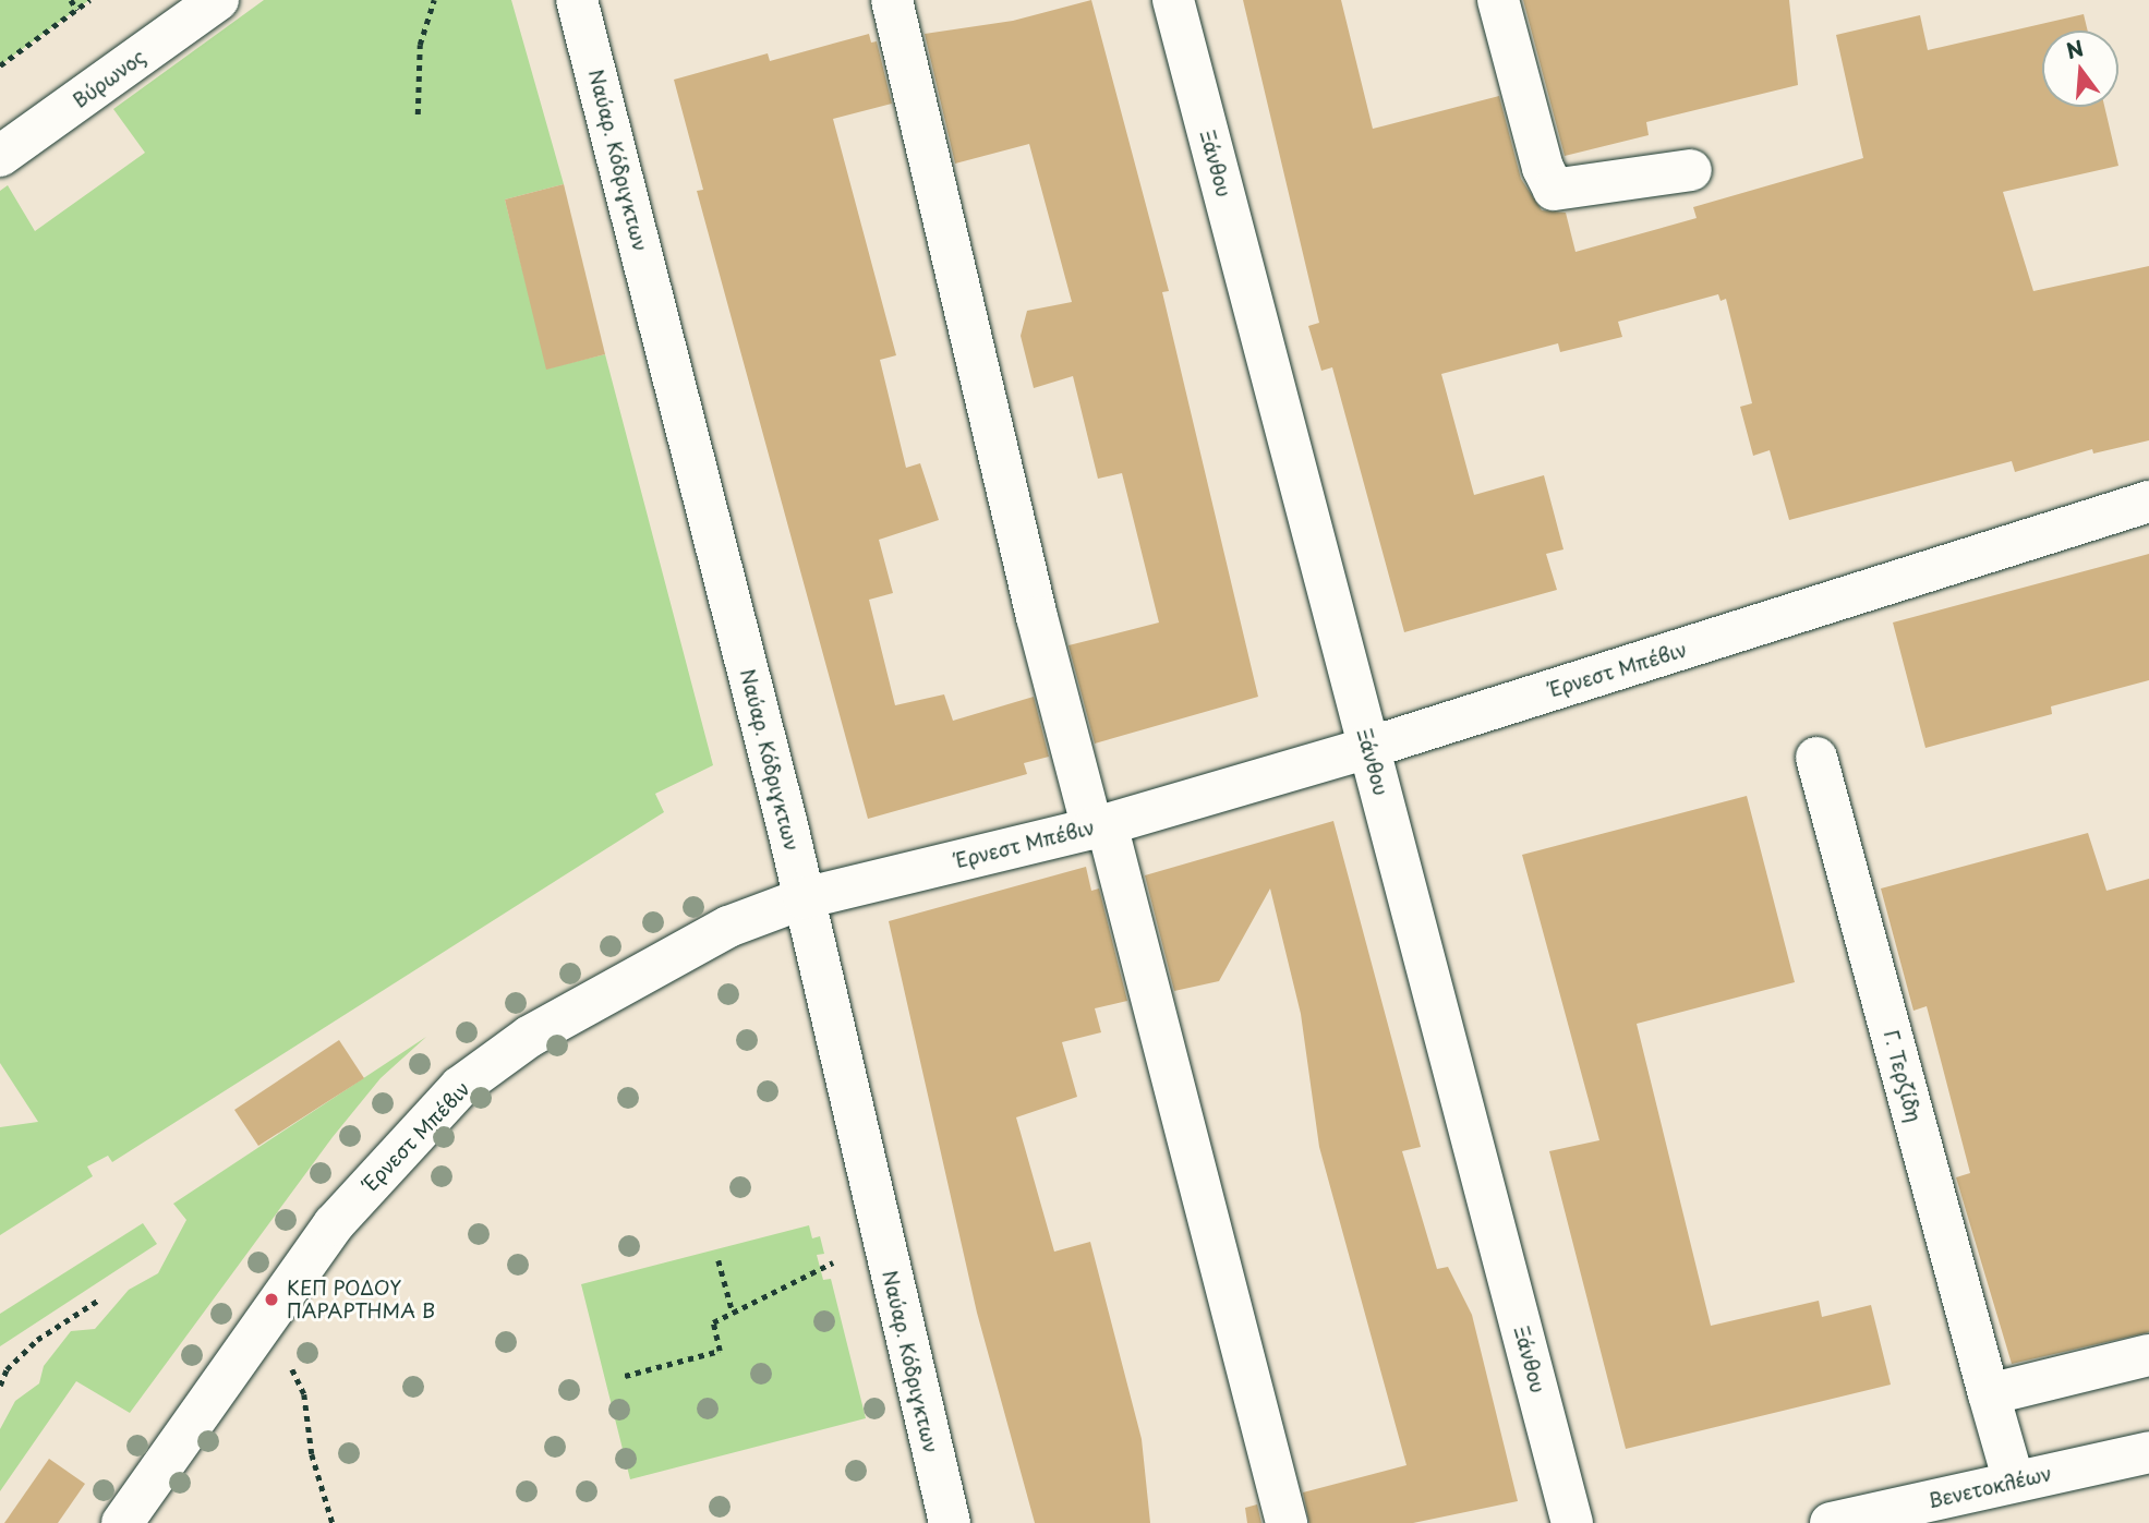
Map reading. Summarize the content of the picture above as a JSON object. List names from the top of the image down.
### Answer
{
  "streets": {
    "street": [
      "Βύρωνος",
      "Ναύαρ. Κόδριγκτων",
      "Ξάνθου",
      "Έρνεστ Μπέβιν",
      "Γ. Τερζίδη",
      "Βενετοκλέων"
    ]
  },
  "crossings": [
    ["Ναύαρ. Κόδριγκτων", "Έρνεστ Μπέβιν"],
    ["Ξάνθου", "Έρνεστ Μπέβιν"],
    ["Γ. Τερζίδη", "Βενετοκλέων"]
  ],
  "places": ["ΚΕΠ ΡΟΔΟΥ ΠΑΡΑΡΤΗΜΑ Β"],
  "north": "top"
}
